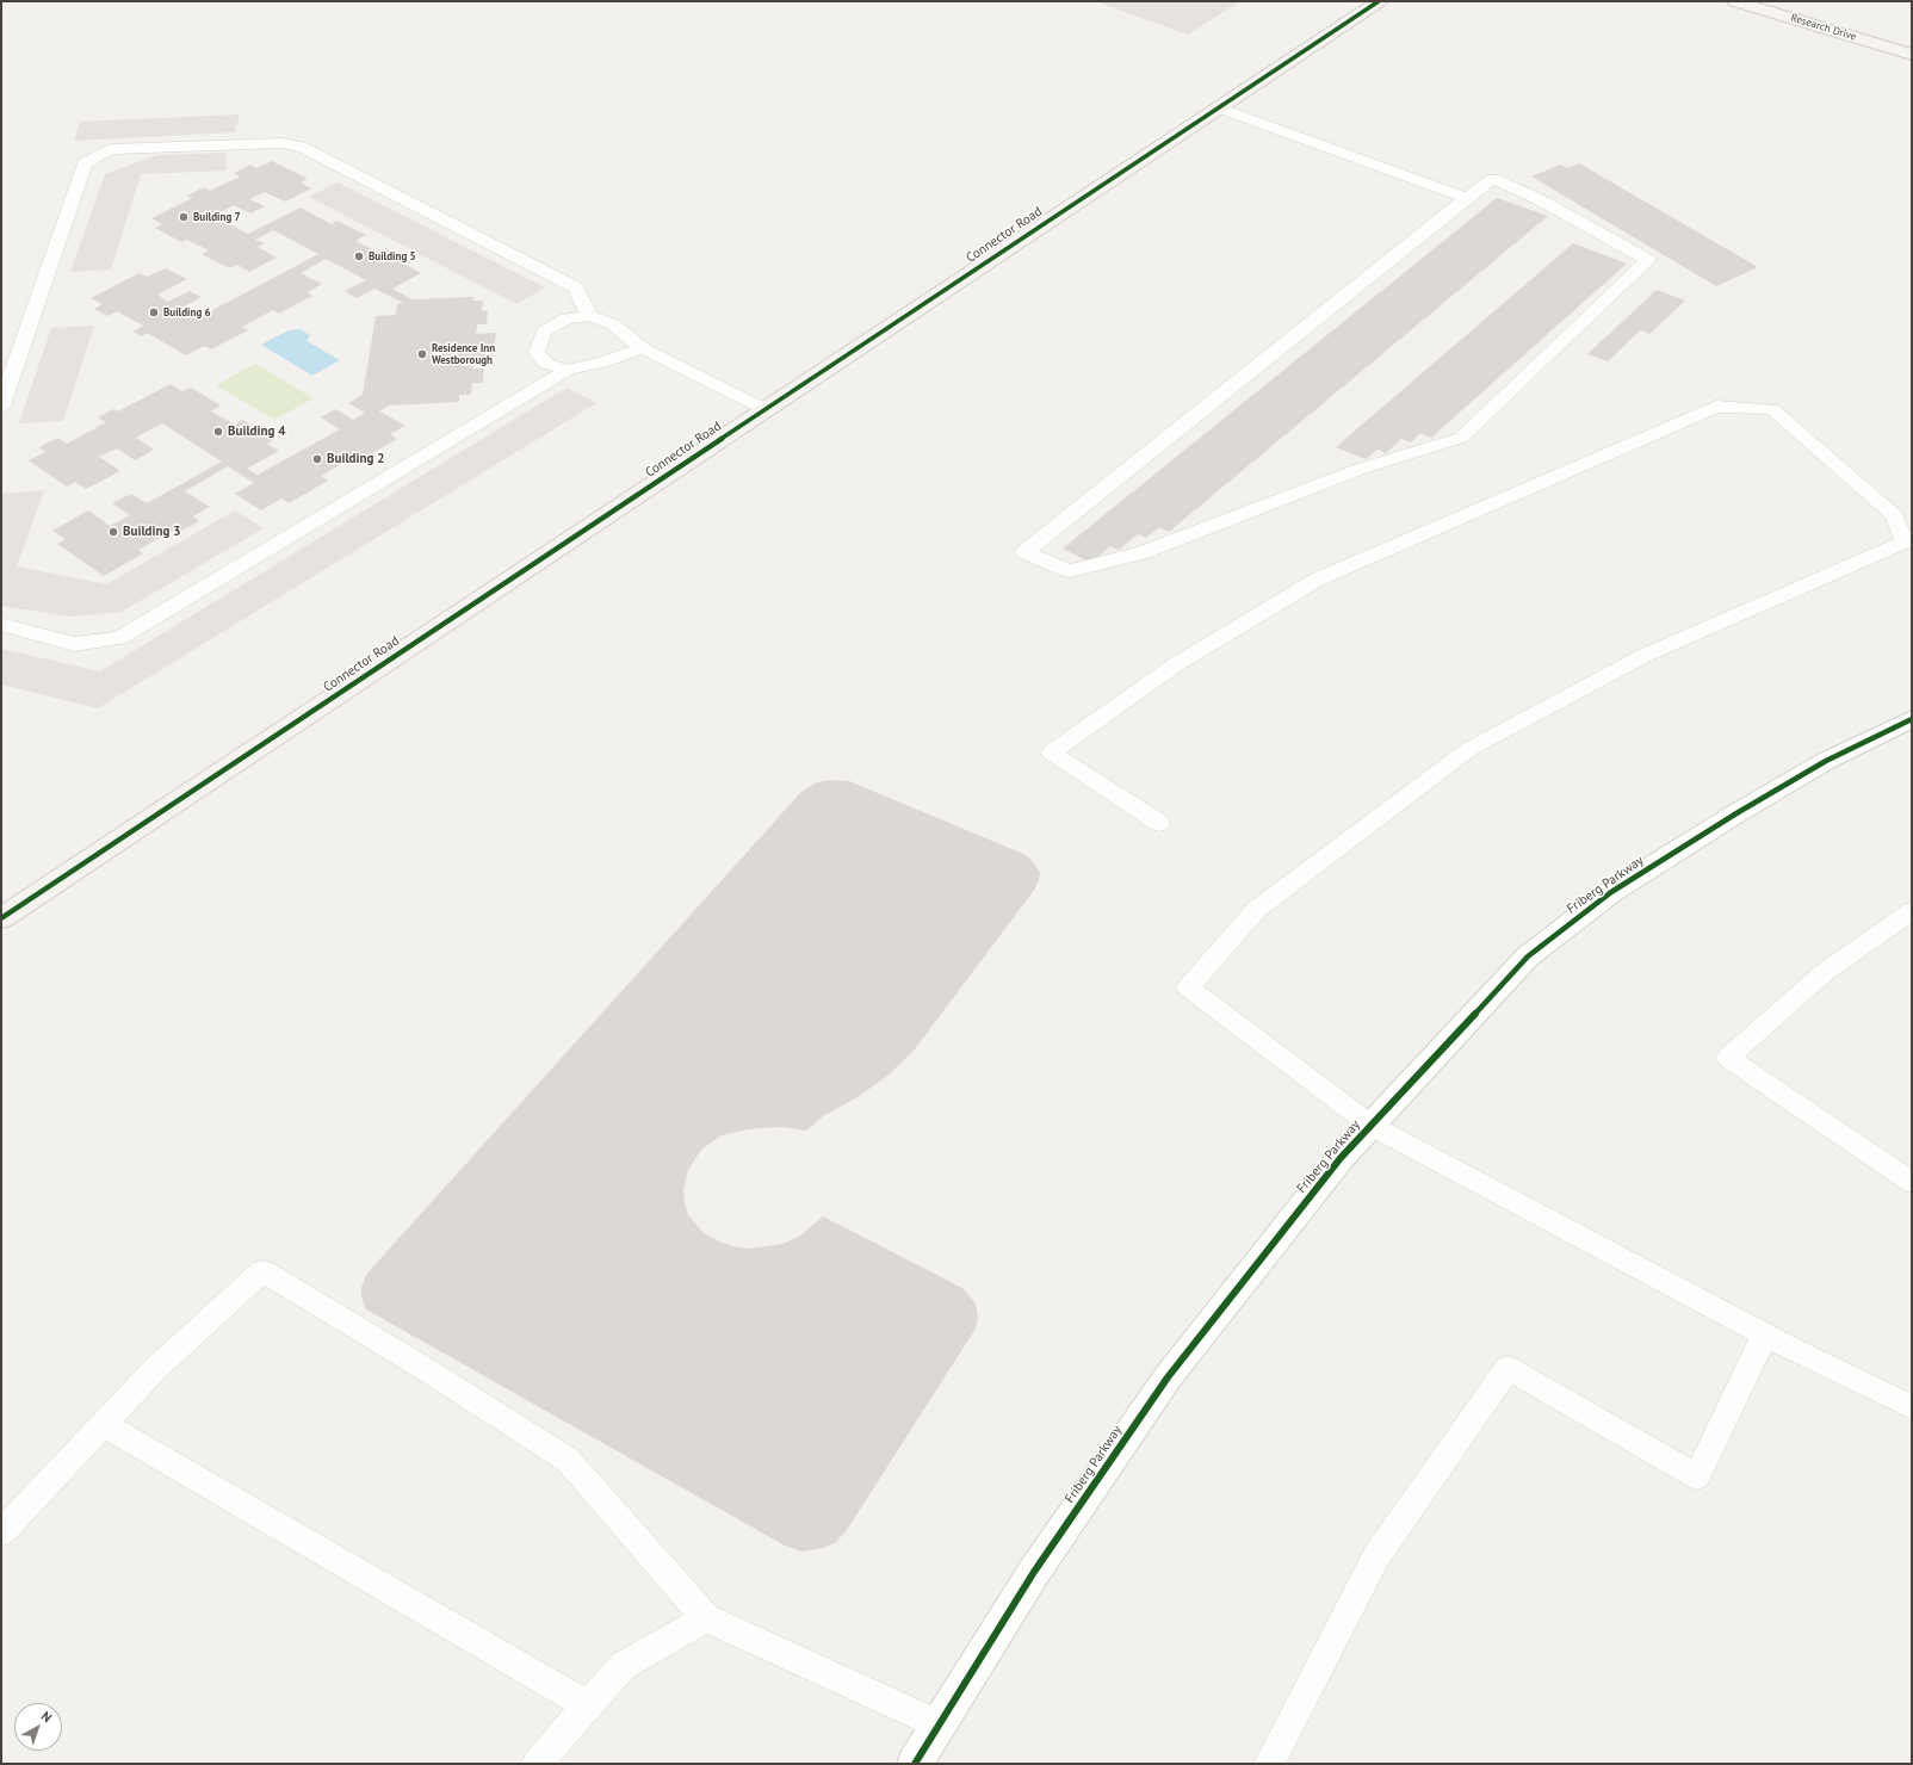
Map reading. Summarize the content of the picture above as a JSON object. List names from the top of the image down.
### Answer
{
  "streets": {
    "street": ["Research Drive", "Connector Road", "Friberg Parkway"]
  },
  "places": [
    "Building 7",
    "Building 5",
    "Building 6",
    "Residence Inn Westborough",
    "Building 4",
    "Building 2",
    "Building 3"
  ],
  "north": "top right"
}
